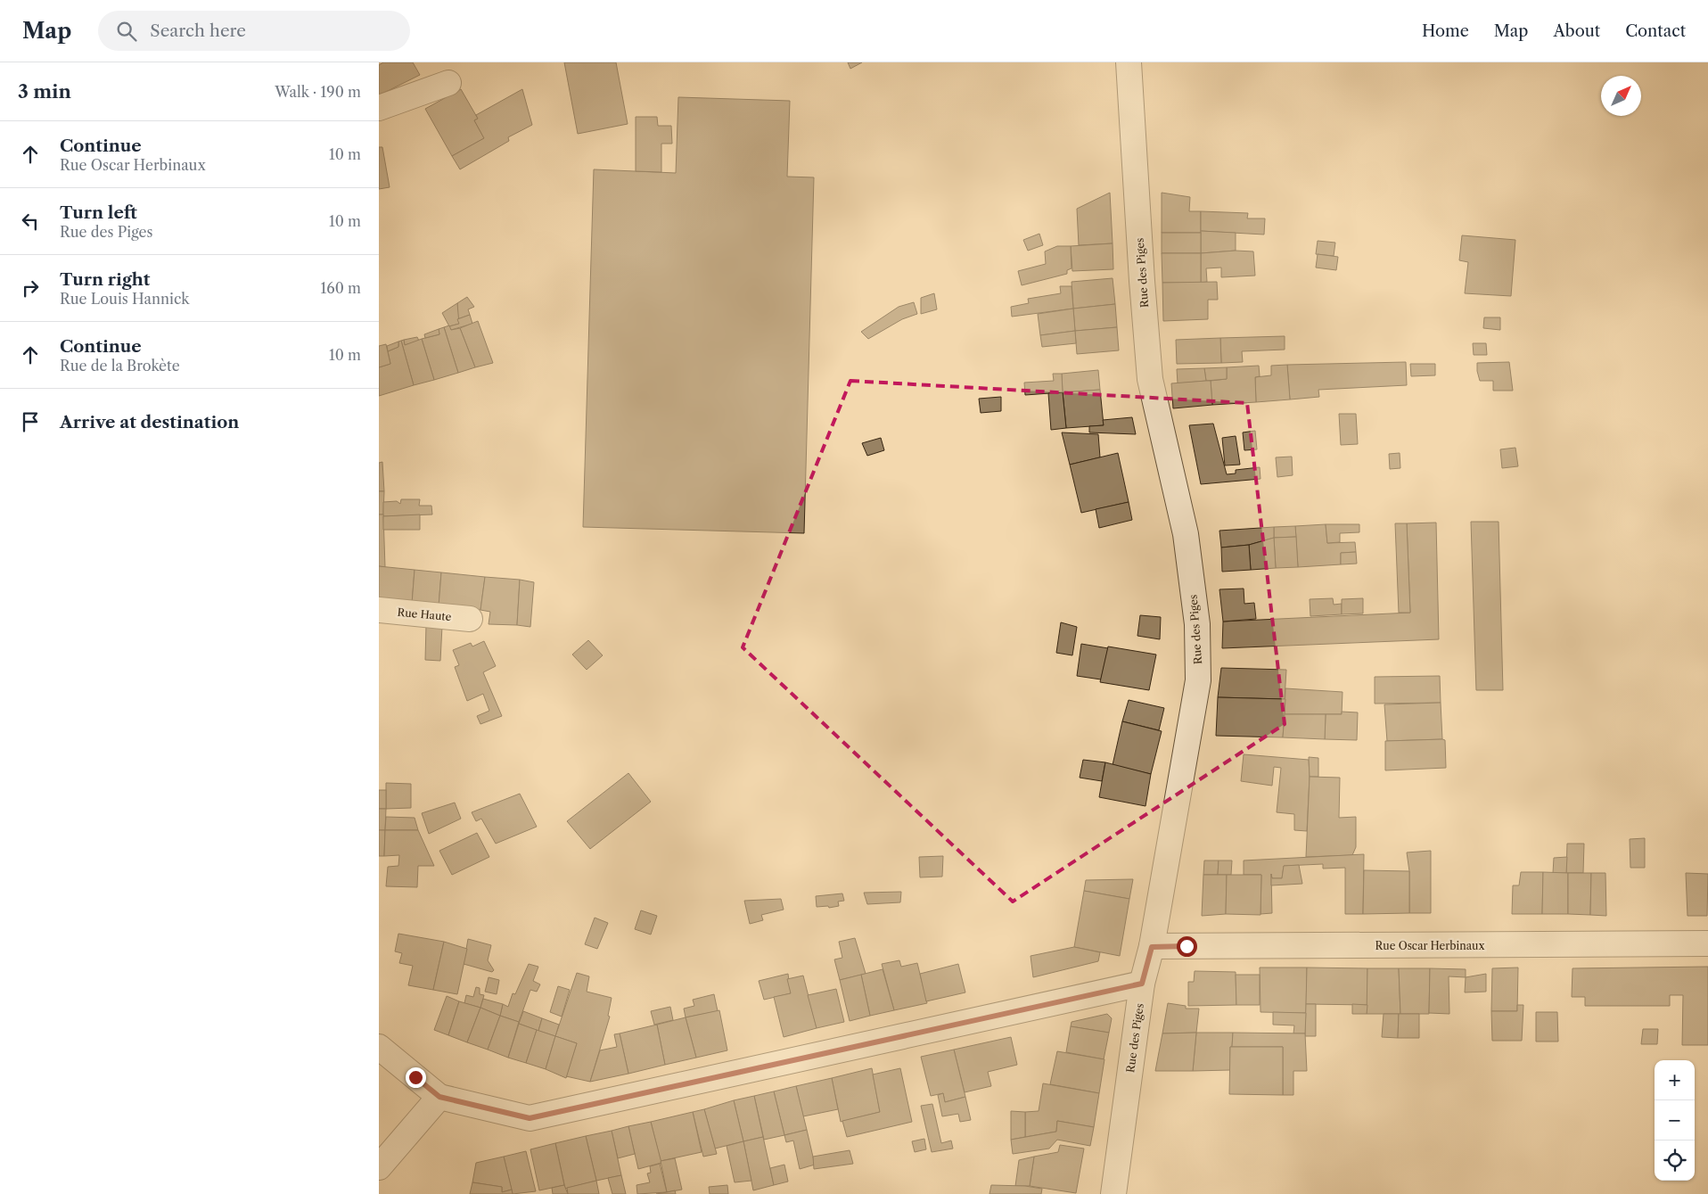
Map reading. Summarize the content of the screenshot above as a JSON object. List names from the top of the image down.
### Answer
{
  "streets": {
    "street": ["Rue des Piges", "Rue Haute", "Rue Oscar Herbinaux"]
  },
  "crossings": [
    ["Rue des Piges", "Rue Oscar Herbinaux"]
  ],
  "north": "top right",
  "page": {
    "header": "Map",
    "search": "Search here",
    "nav": [
      "Home",
      "Map",
      "About",
      "Contact"
    ],
    "heading": ["3 min", "Walk · 190 m"],
    "list": [
      ["Continue", "Rue Oscar Herbinaux", "10 m"],
      ["Turn left", "Rue des Piges", "10 m"],
      ["Turn right", "Rue Louis Hannick", "160 m"],
      ["Continue", "Rue de la Brokète", "10 m"],
      "Arrive at destination"
    ],
    "map_buttons": ["+", "−"]
  }
}
